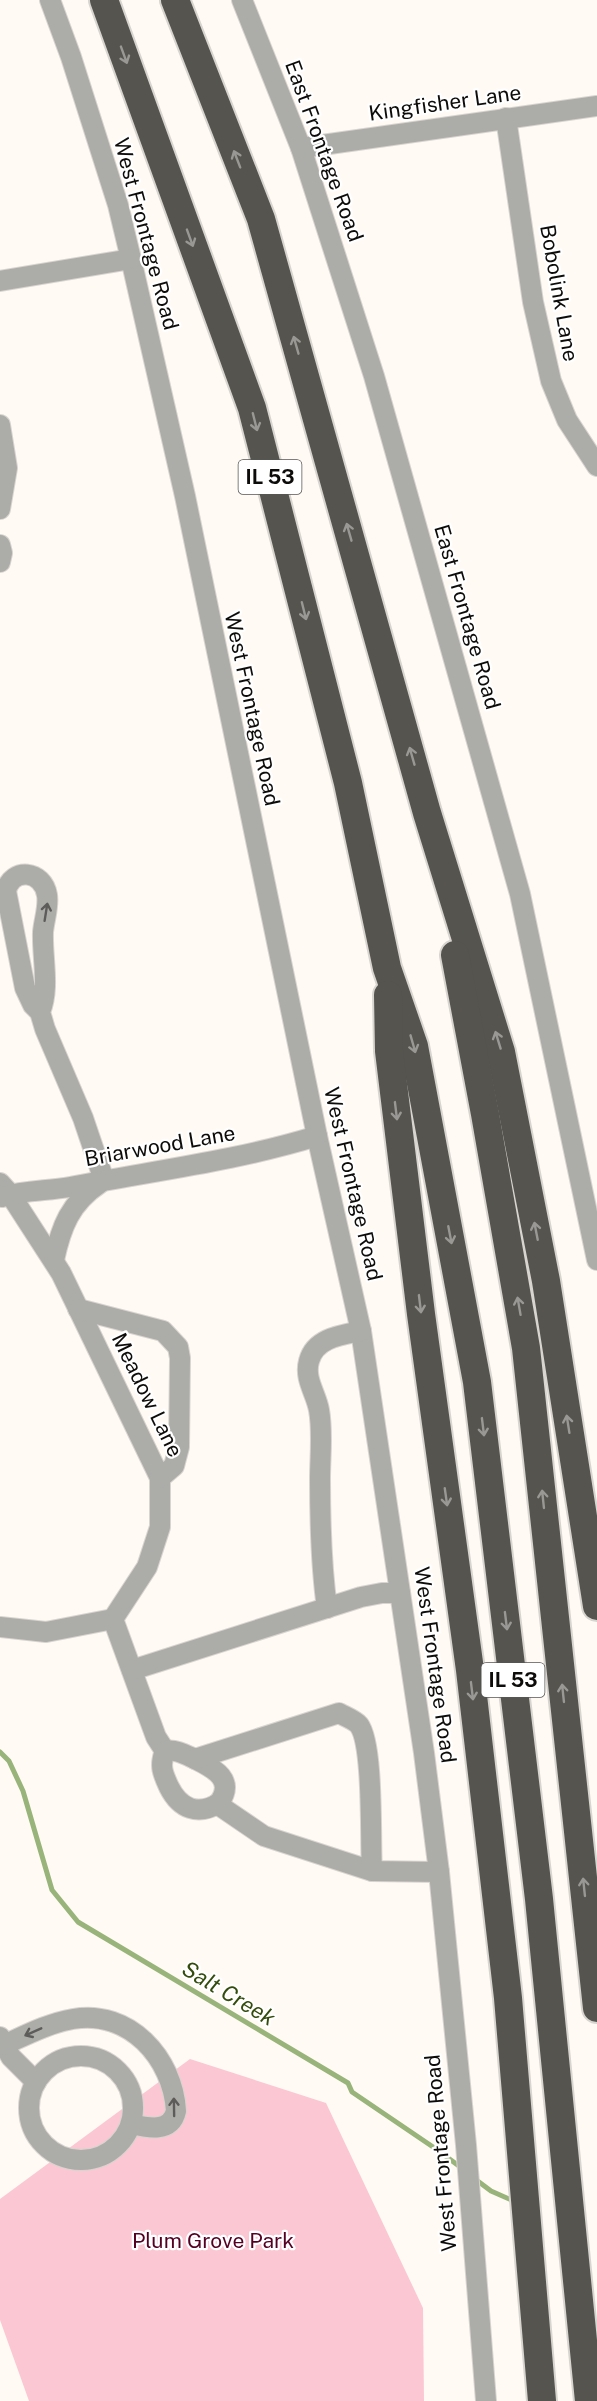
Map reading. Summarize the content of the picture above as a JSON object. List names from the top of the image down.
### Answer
{
  "streets": {
    "highway": ["IL 53"],
    "street": [
      "Kingfisher Lane",
      "East Frontage Road",
      "West Frontage Road",
      "Bobolink Lane",
      "Briarwood Lane",
      "Meadow Lane"
    ]
  },
  "crossings": [
    ["Kingfisher Lane", "East Frontage Road"],
    ["Kingfisher Lane", "Bobolink Lane"],
    ["West Frontage Road", "Briarwood Lane"],
    ["Briarwood Lane", "Meadow Lane"]
  ],
  "water": ["Salt Creek"],
  "parks": ["Plum Grove Park"]
}
